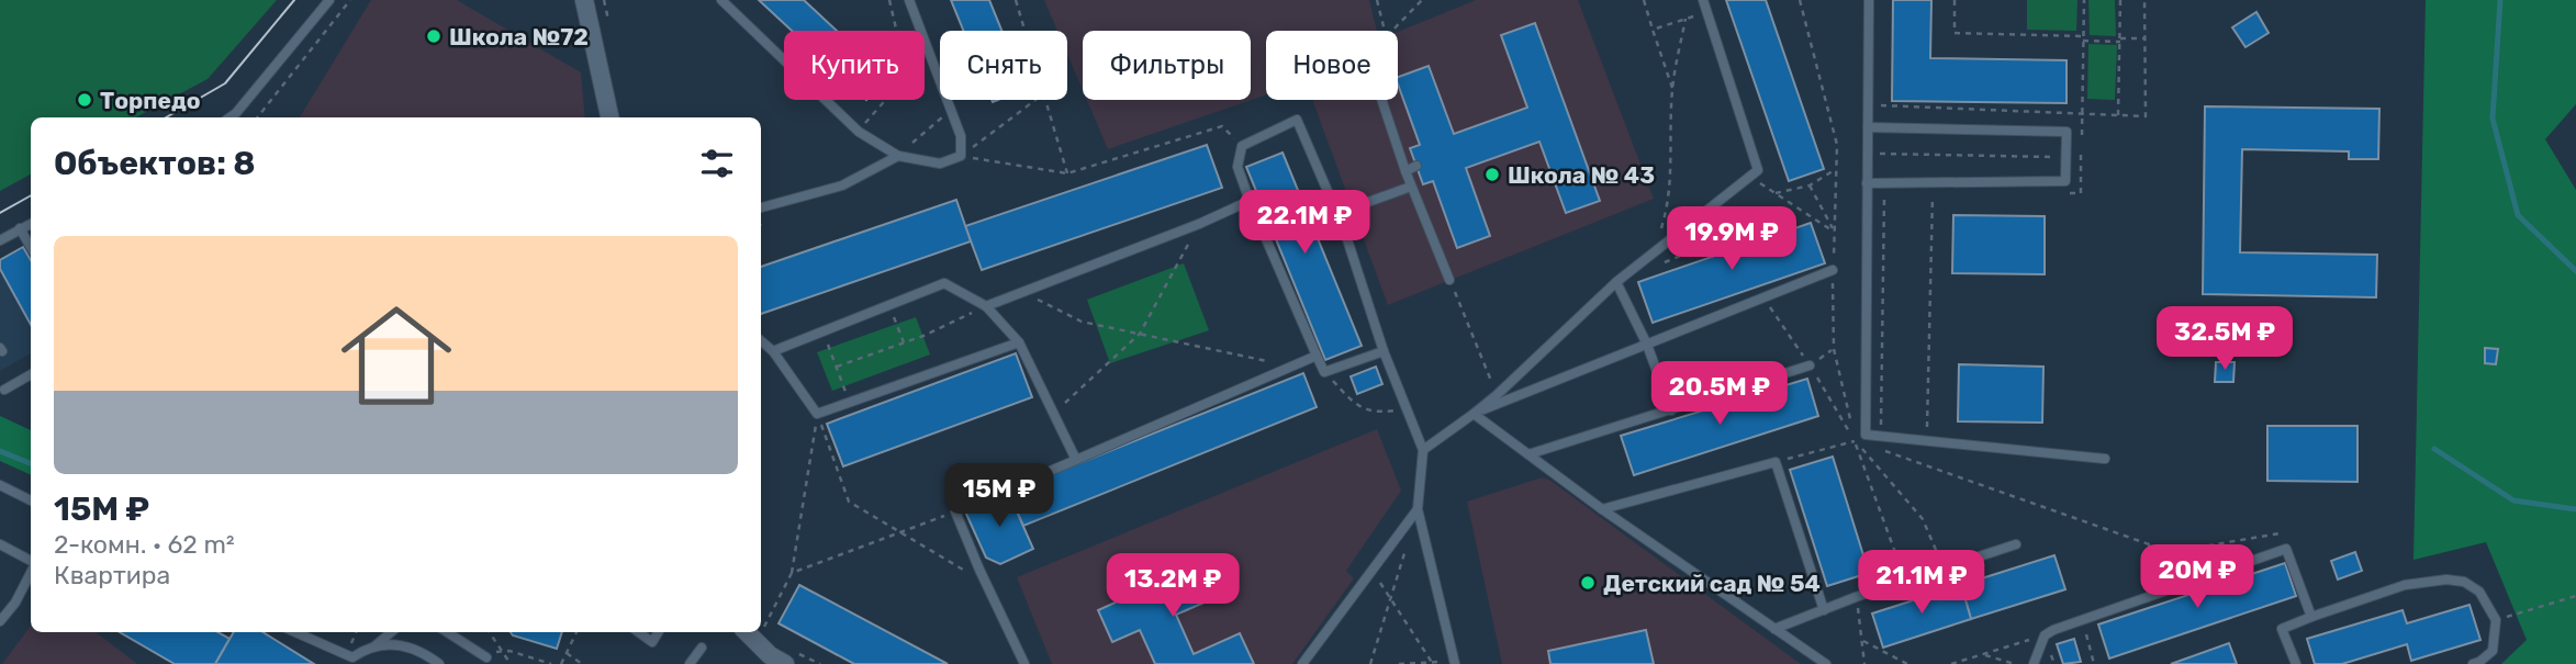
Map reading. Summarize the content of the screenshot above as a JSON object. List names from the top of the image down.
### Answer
{
  "places": [
    "Школа №72",
    "Торпедо",
    "Школа № 43",
    "Детский сад № 54"
  ],
  "page": {
    "chip": [
      "Купить",
      "Снять",
      "Фильтры",
      "Новое"
    ],
    "heading": "Объектов: 8",
    "price": [
      "22.1M ₽",
      "19.9M ₽",
      "32.5M ₽",
      "20.5M ₽",
      "15M ₽",
      "20M ₽",
      "21.1M ₽",
      "13.2M ₽"
    ],
    "list": [
      {
        "name": "15M ₽",
        "note": "2-комн. · 62 m² · Квартира"
      }
    ]
  }
}
